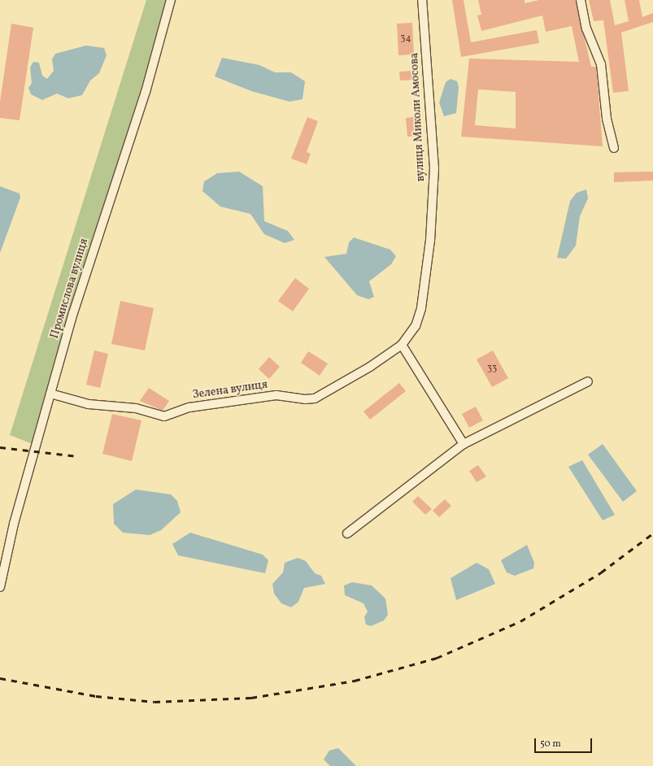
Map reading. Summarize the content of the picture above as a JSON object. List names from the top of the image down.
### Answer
{
  "streets": {
    "street": ["вулиця Миколи Амосова", "Промислова вулиця", "Зелена вулиця"]
  },
  "crossings": [
    ["вулиця Миколи Амосова", "Зелена вулиця"],
    ["Промислова вулиця", "Зелена вулиця"]
  ],
  "house_numbers": ["34", "33"],
  "scale_bar": "50 m"
}
